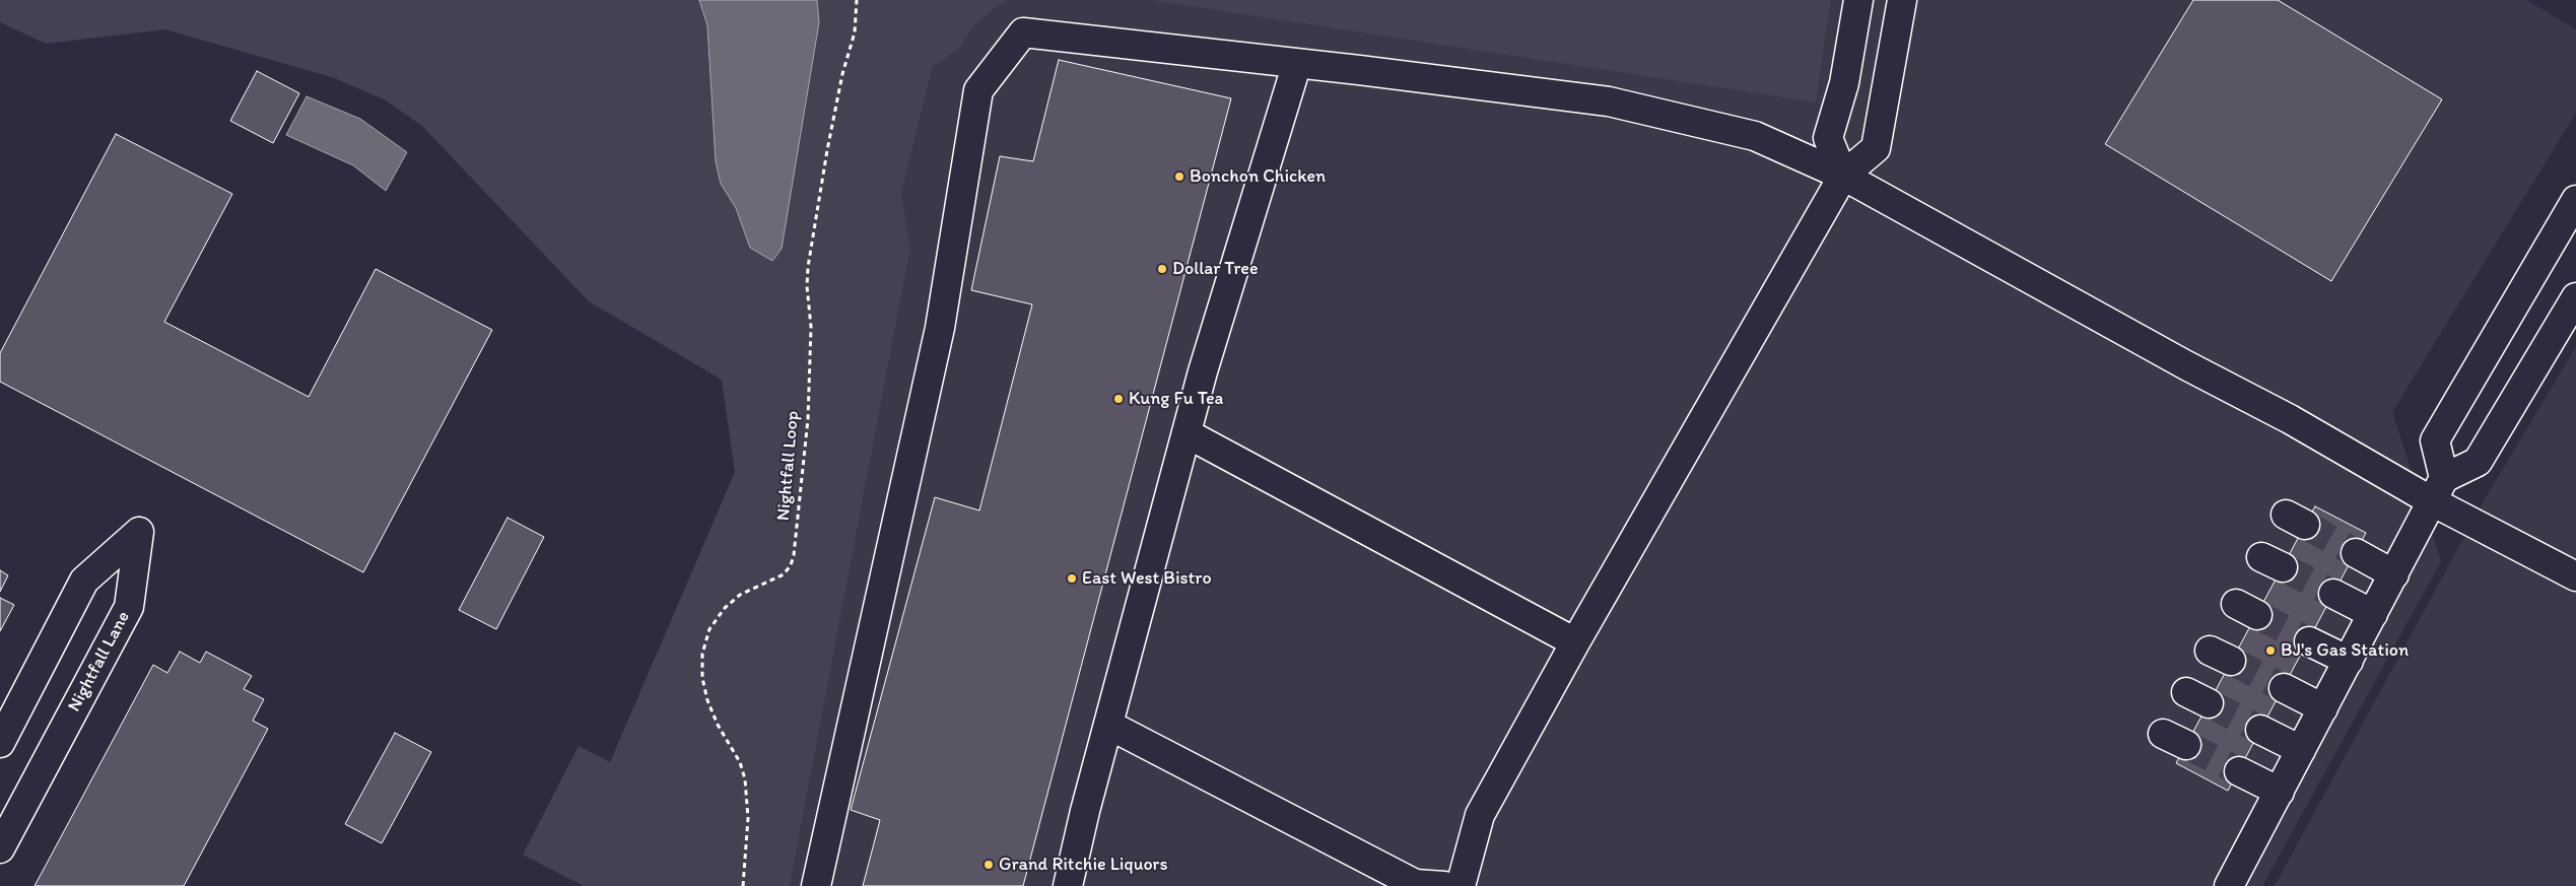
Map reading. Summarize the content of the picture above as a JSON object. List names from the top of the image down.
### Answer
{
  "streets": {
    "street": ["Nightfall Lane"],
    "path": ["Nightfall Loop"]
  },
  "places": [
    "Bonchon Chicken",
    "Dollar Tree",
    "Kung Fu Tea",
    "East West Bistro",
    "BJ's Gas Station",
    "Grand Ritchie Liquors"
  ]
}
